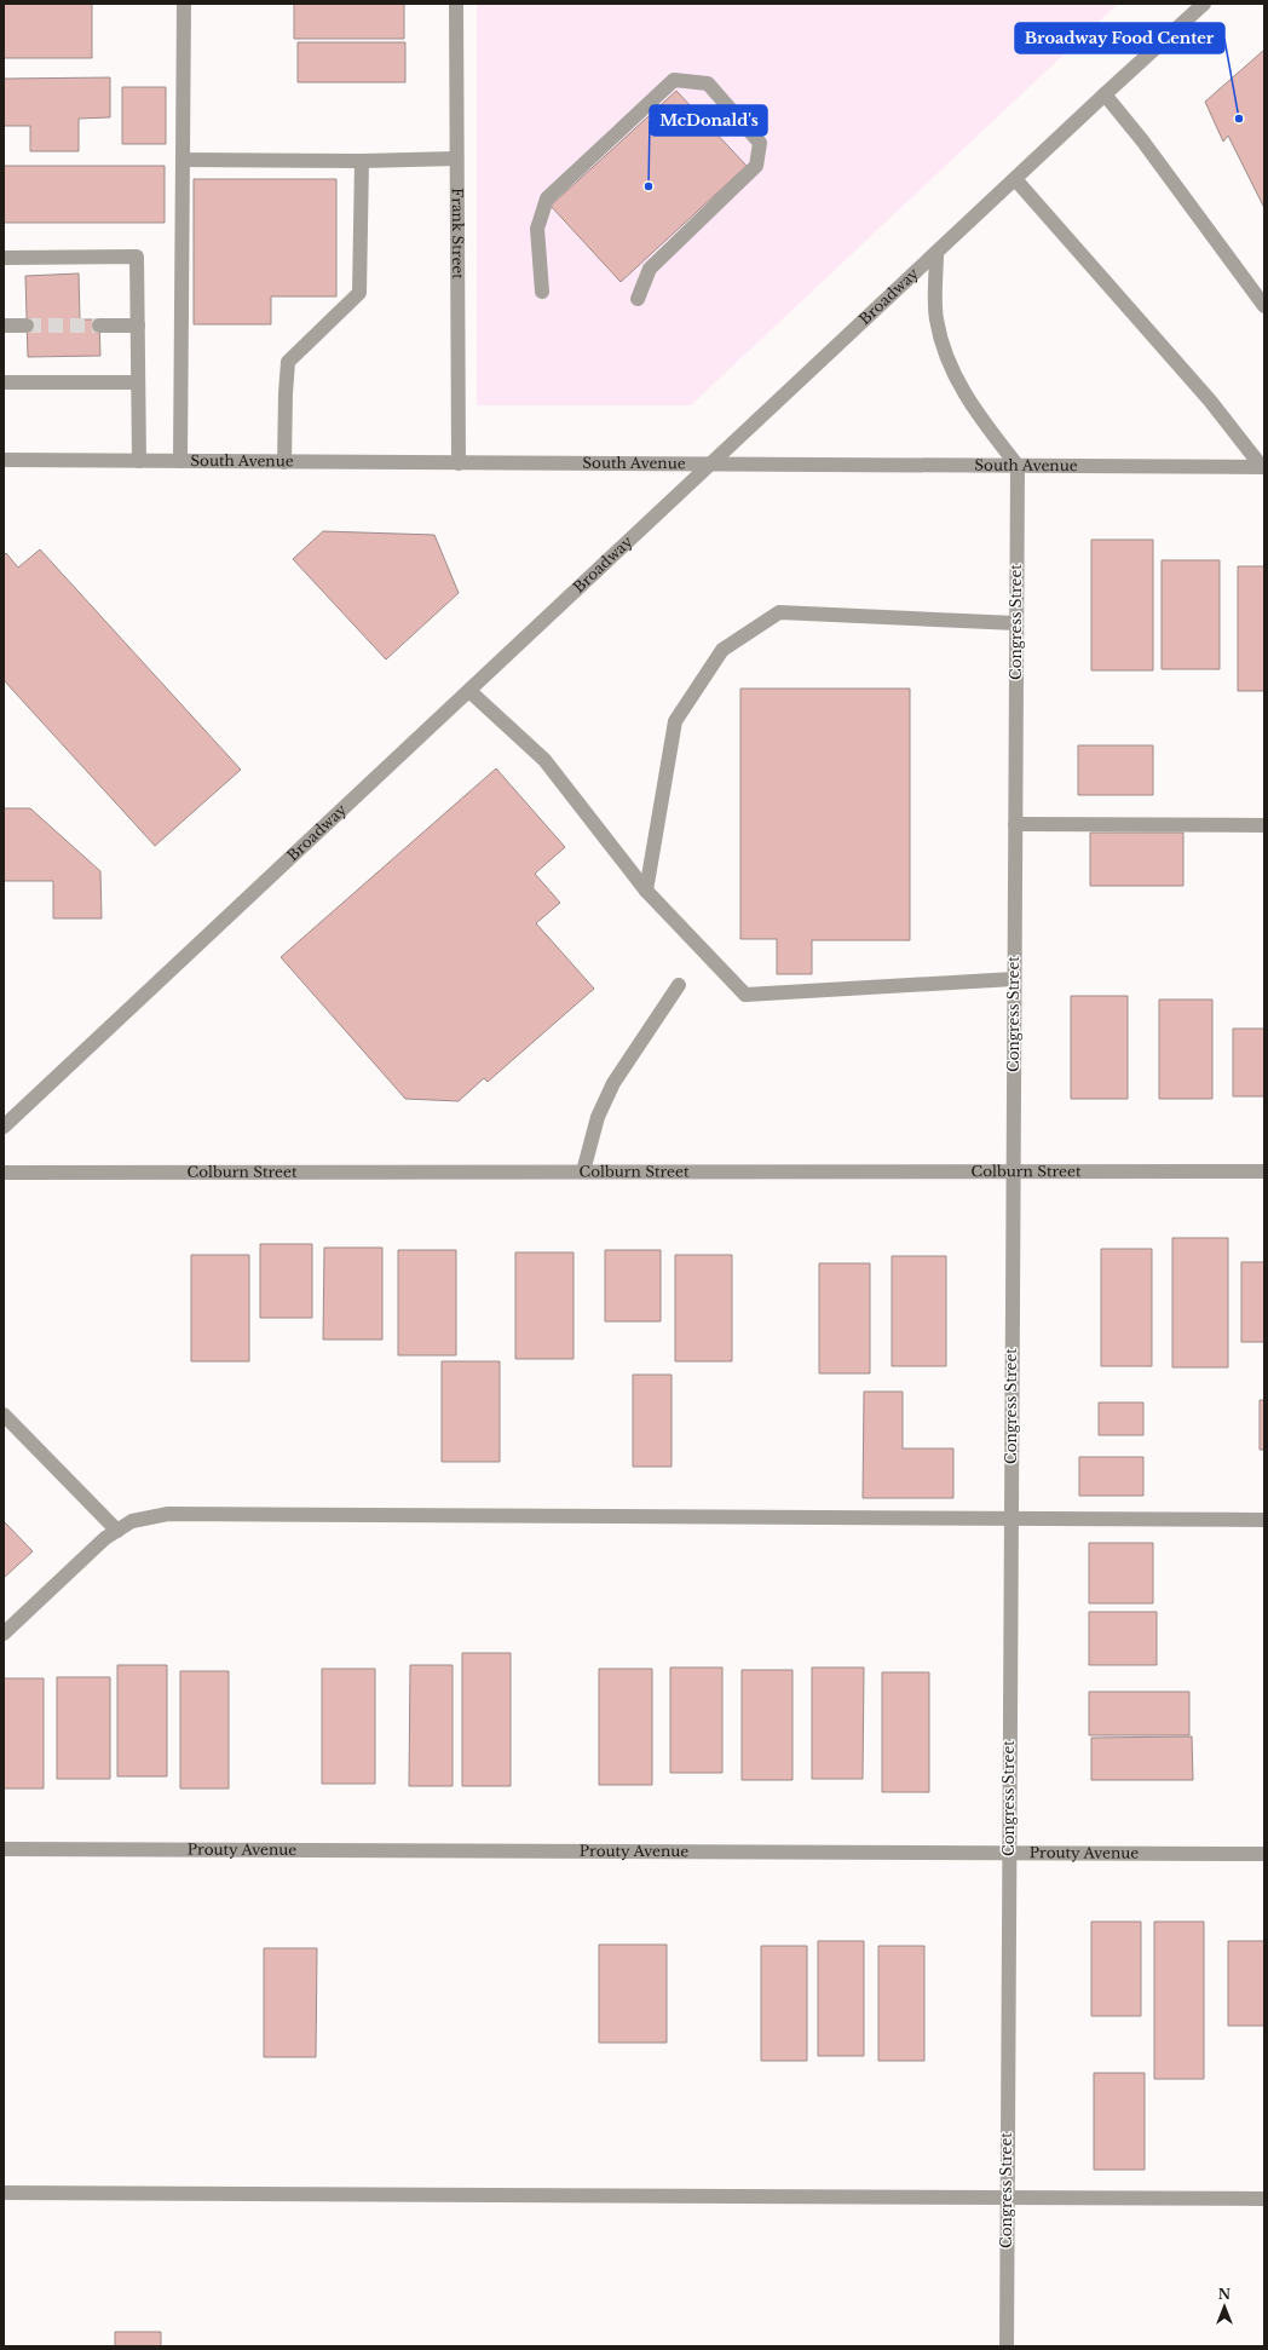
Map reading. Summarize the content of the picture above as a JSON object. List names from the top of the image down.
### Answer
{
  "streets": {
    "street": [
      "Frank Street",
      "Broadway",
      "South Avenue",
      "Congress Street",
      "Colburn Street",
      "Prouty Avenue"
    ]
  },
  "crossings": [
    ["Frank Street", "South Avenue"],
    ["Broadway", "South Avenue"],
    ["South Avenue", "Congress Street"],
    ["Congress Street", "Colburn Street"],
    ["Congress Street", "Prouty Avenue"]
  ],
  "places": ["Broadway Food Center", "McDonald's"],
  "north": "top"
}
